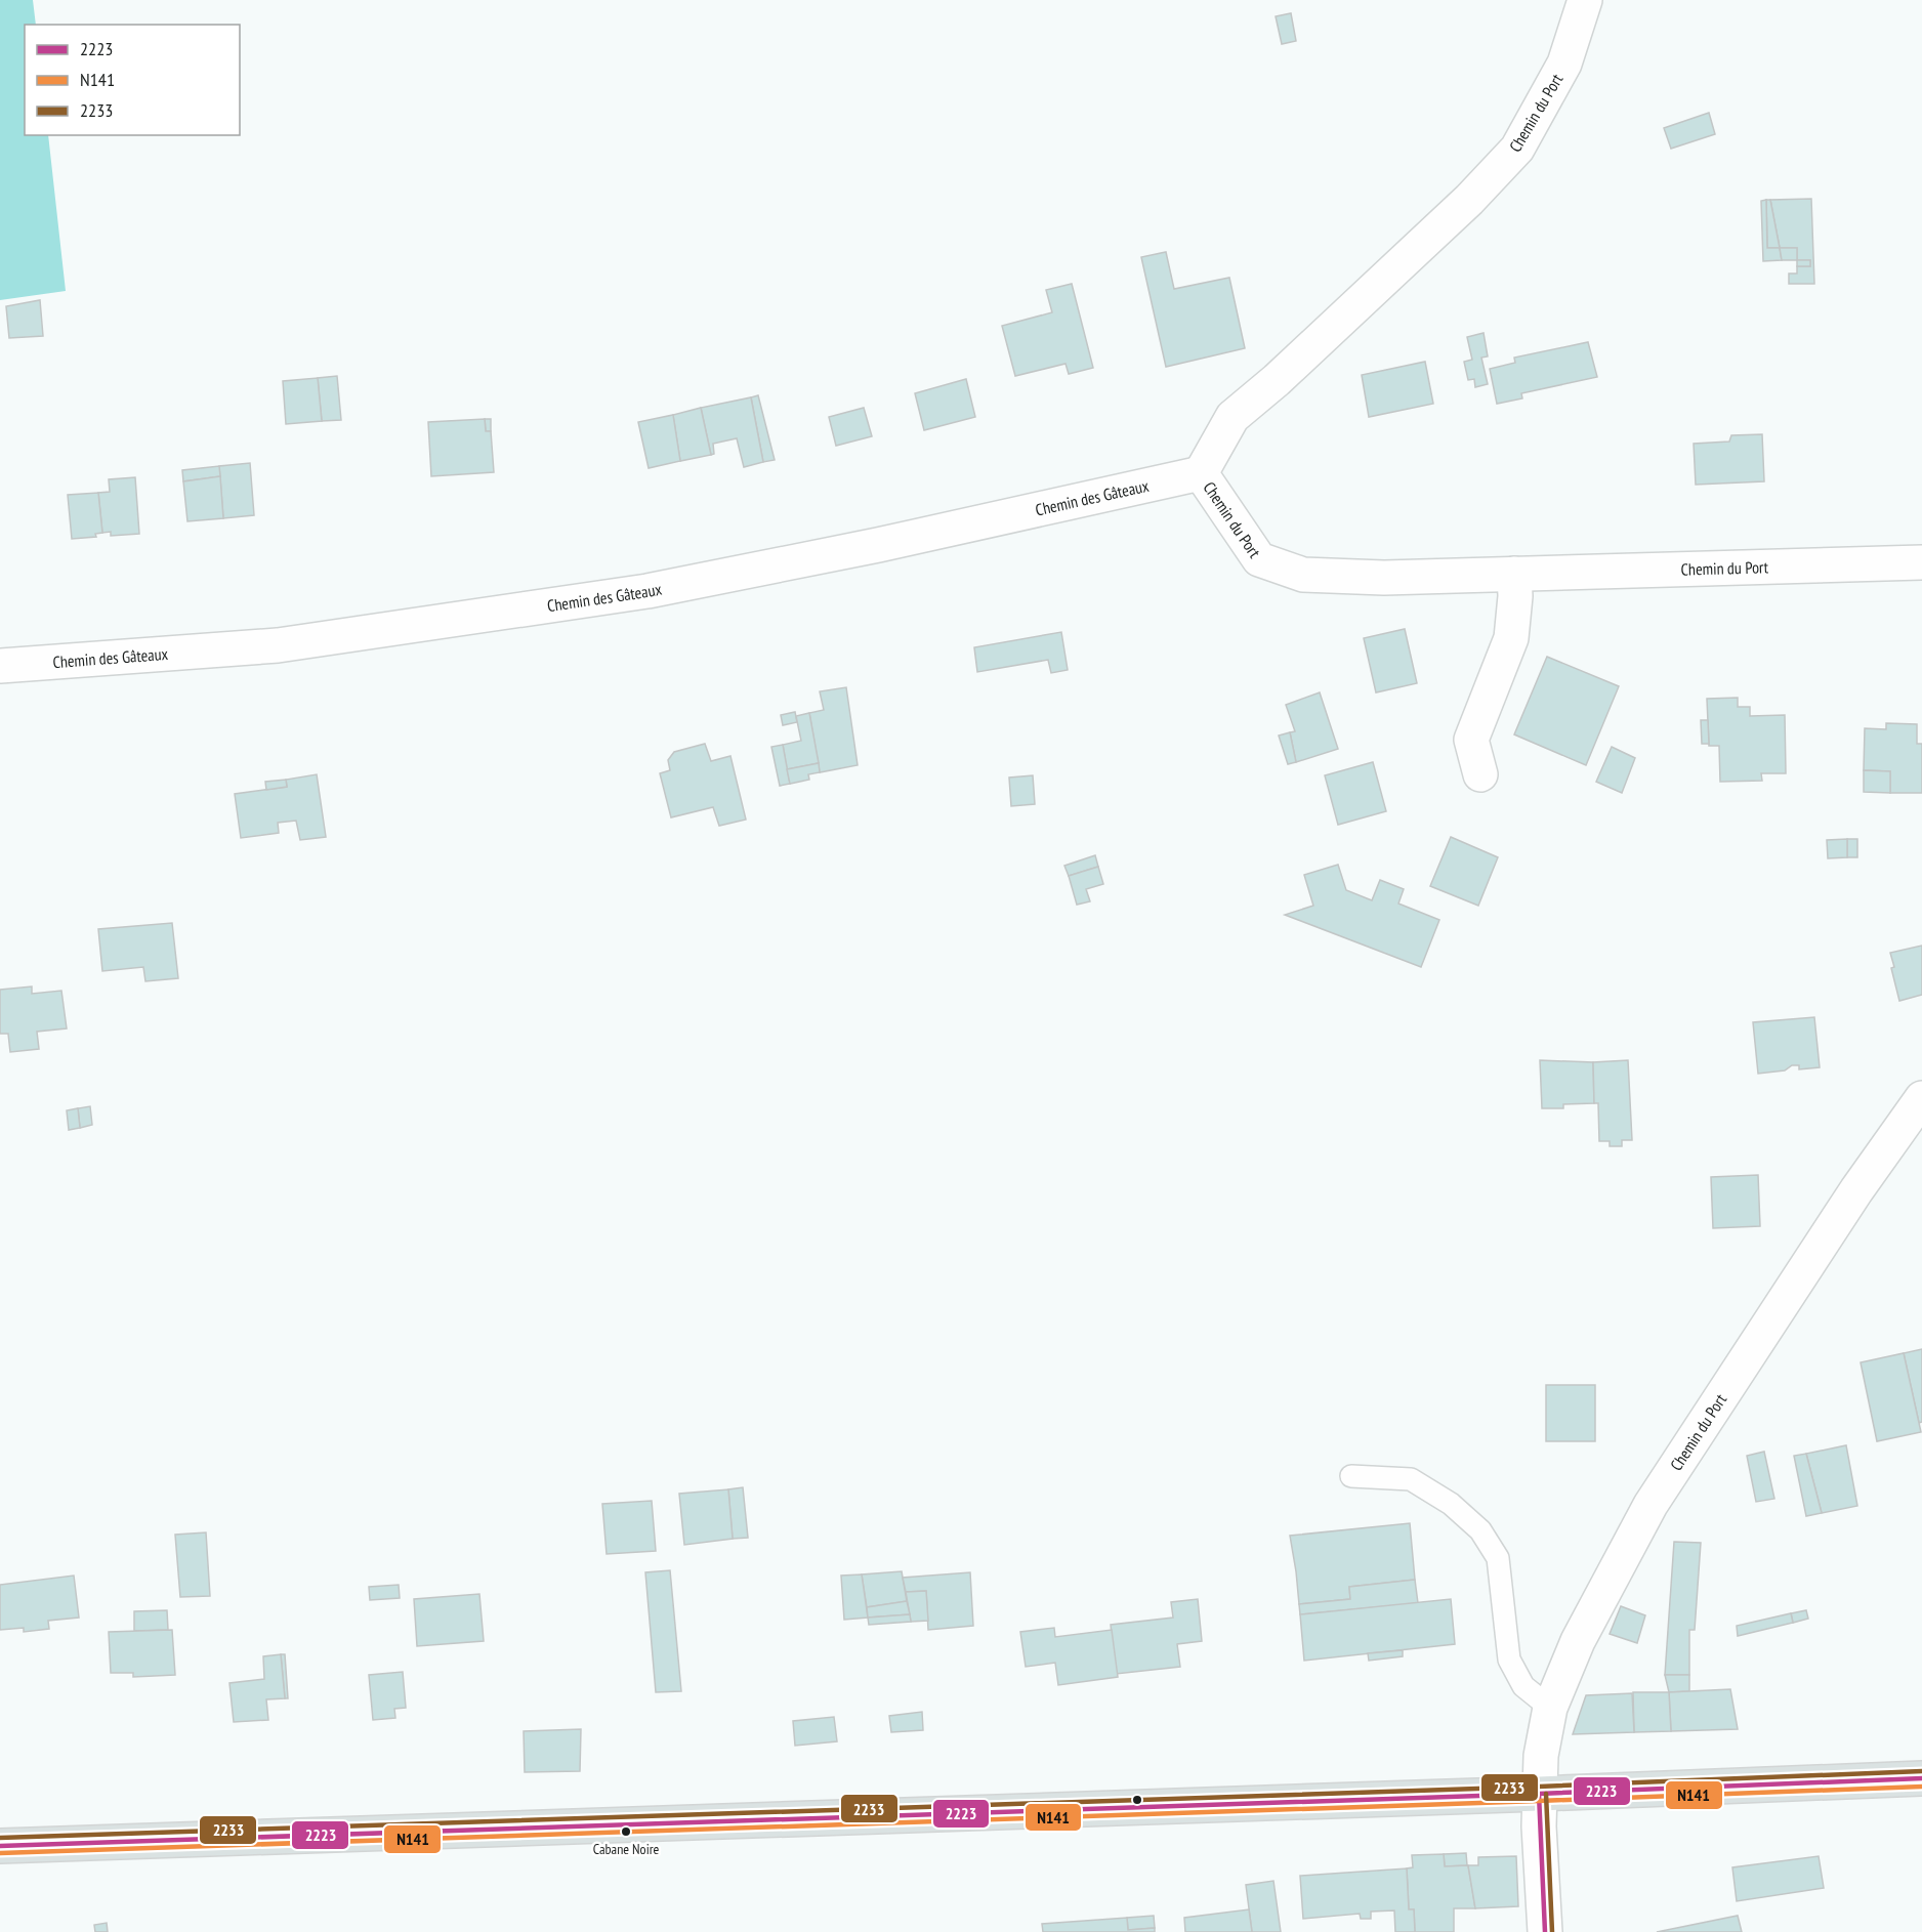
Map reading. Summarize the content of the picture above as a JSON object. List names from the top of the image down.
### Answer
{
  "streets": {
    "street": ["Chemin du Port", "Chemin des Gâteaux"]
  },
  "crossings": [
    ["Chemin du Port", "Chemin des Gâteaux"]
  ],
  "places": ["Cabane Noire"],
  "lines": ["transit line 2233", "transit line 2223", "transit line N141"],
  "legend": ["2223", "N141", "2233"]
}
